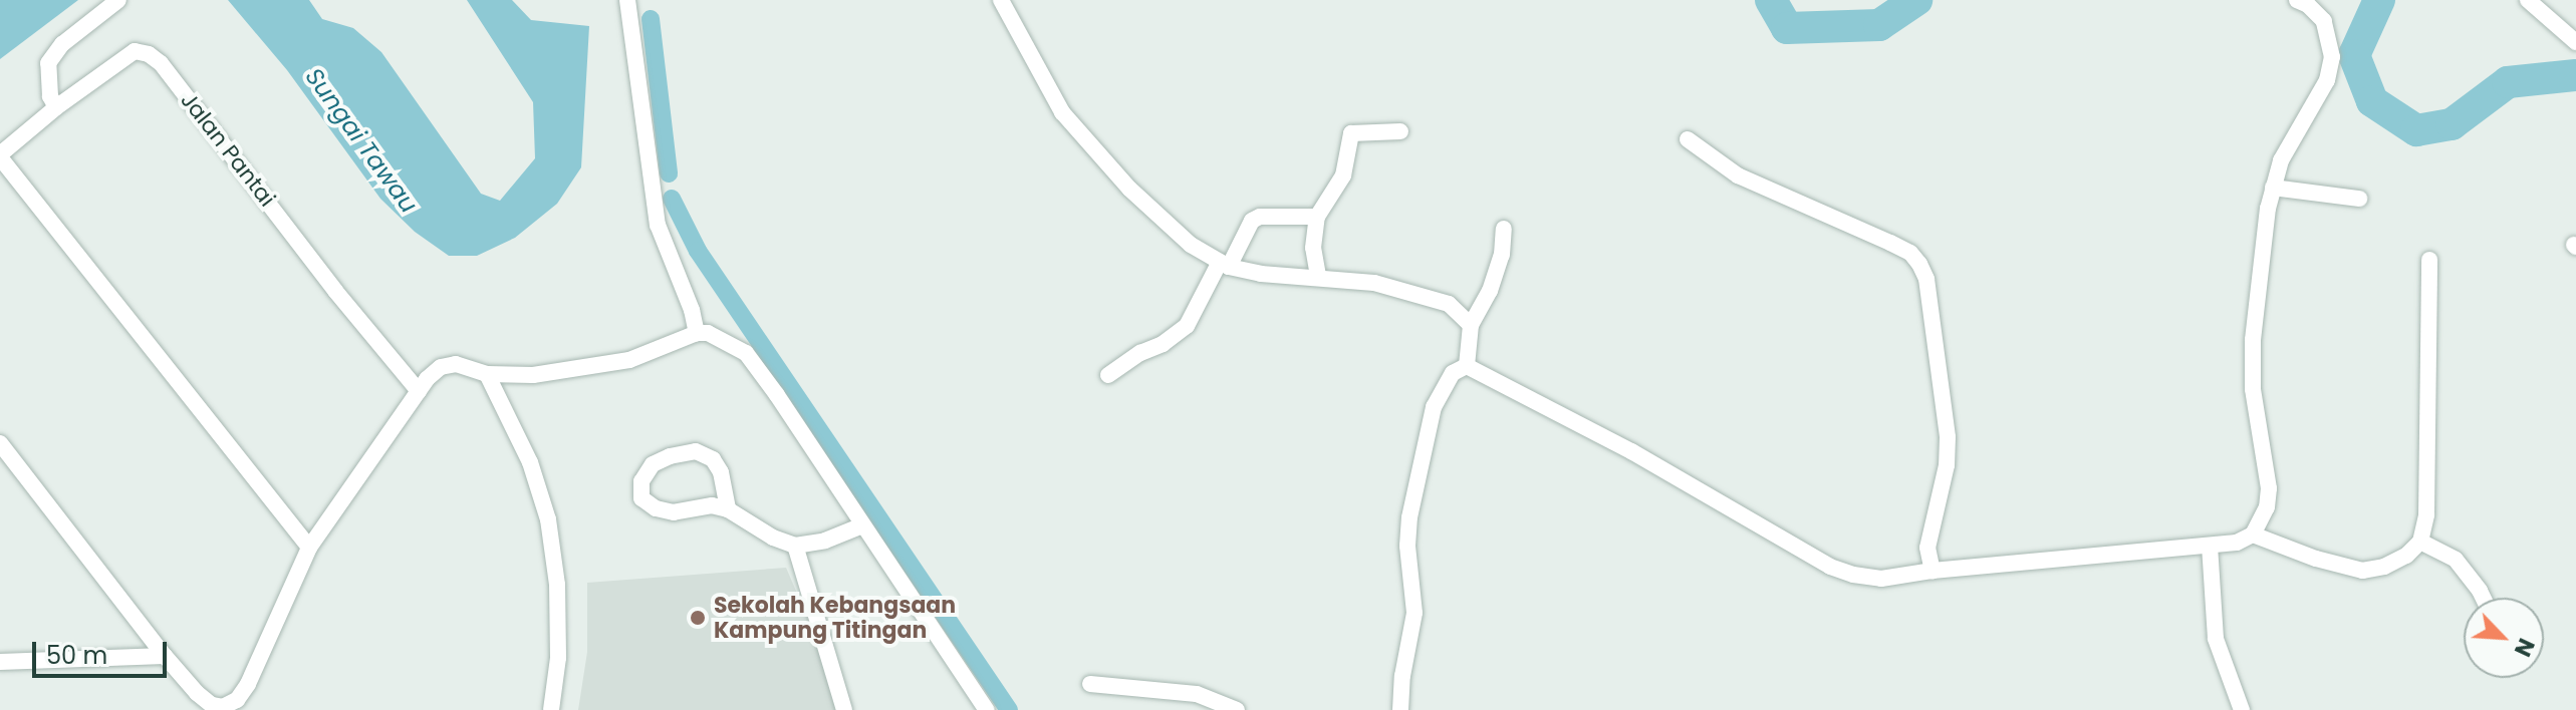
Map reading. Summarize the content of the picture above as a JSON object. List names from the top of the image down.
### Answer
{
  "streets": {
    "street": ["Jalan Pantai"]
  },
  "water": ["Sungai Tawau"],
  "places": ["Sekolah Kebangsaan Kampung Titingan"],
  "scale_bar": "50 m",
  "north": "bottom right"
}
